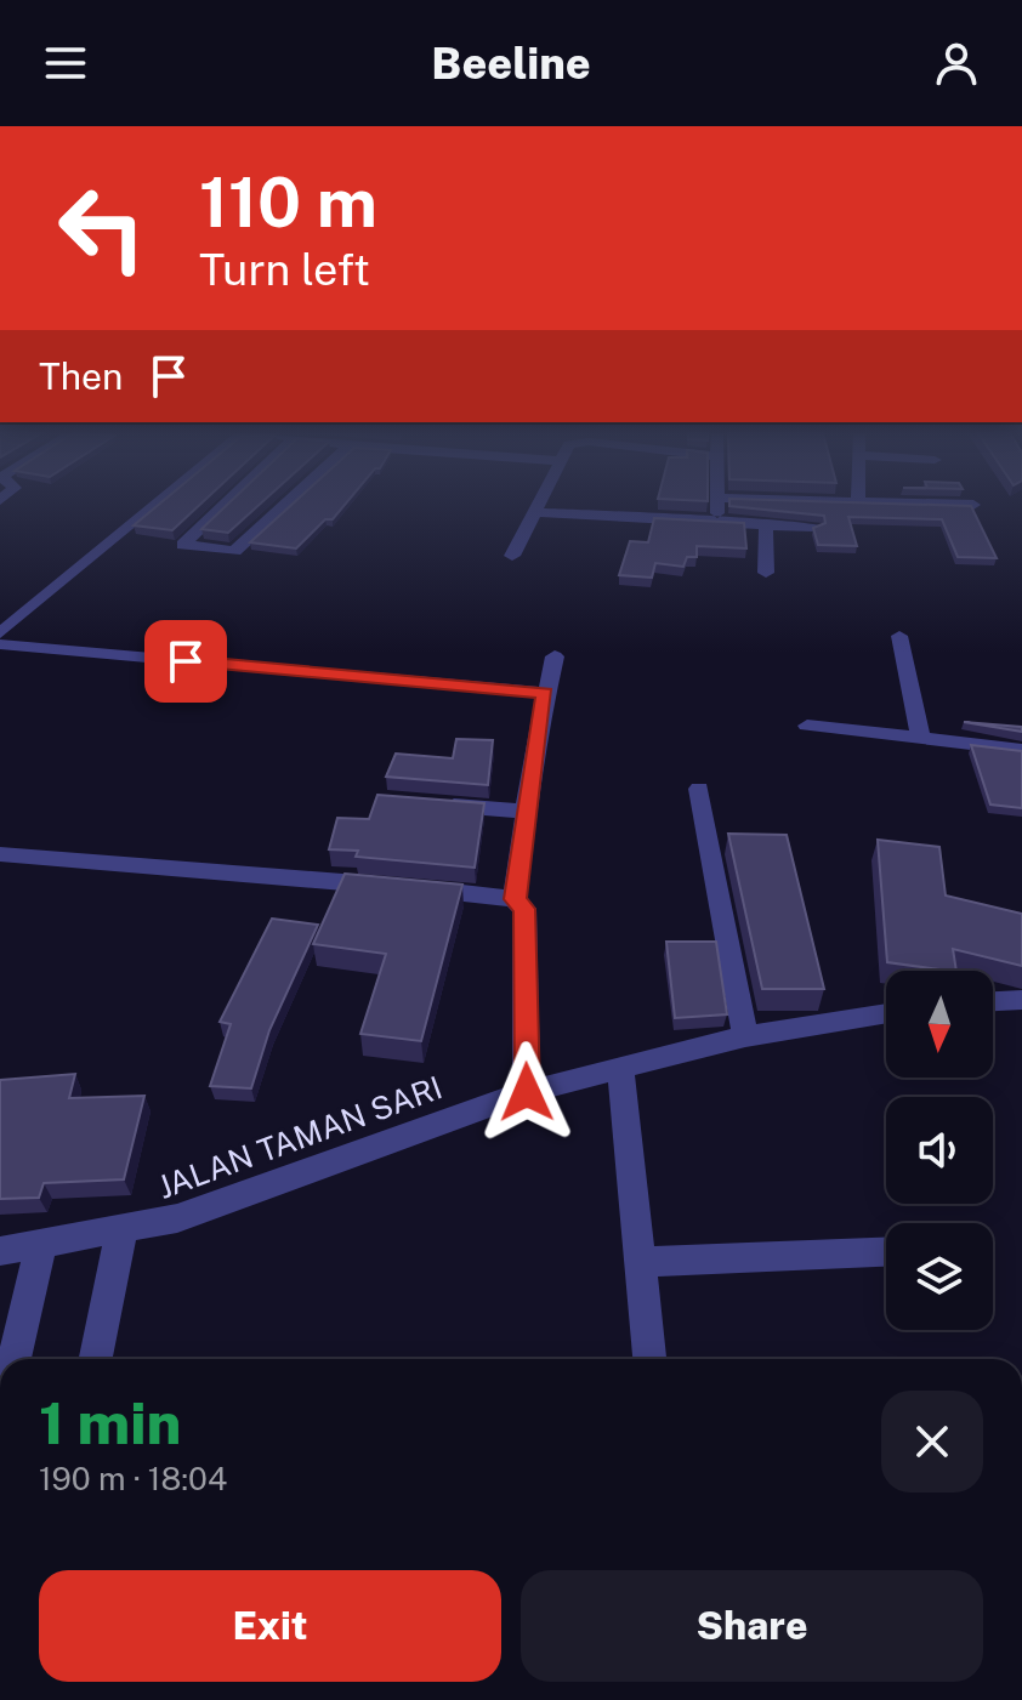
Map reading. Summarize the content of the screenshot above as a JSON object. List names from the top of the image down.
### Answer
{
  "streets": {
    "street": ["JALAN TAMAN SARI"]
  },
  "north": "bottom",
  "page": {
    "header": "Beeline",
    "turn": ["110 m", "Turn left"],
    "then": "Then",
    "heading": ["1 min", "190 m · 18:04"],
    "buttons": ["Exit", "Share"]
  }
}
